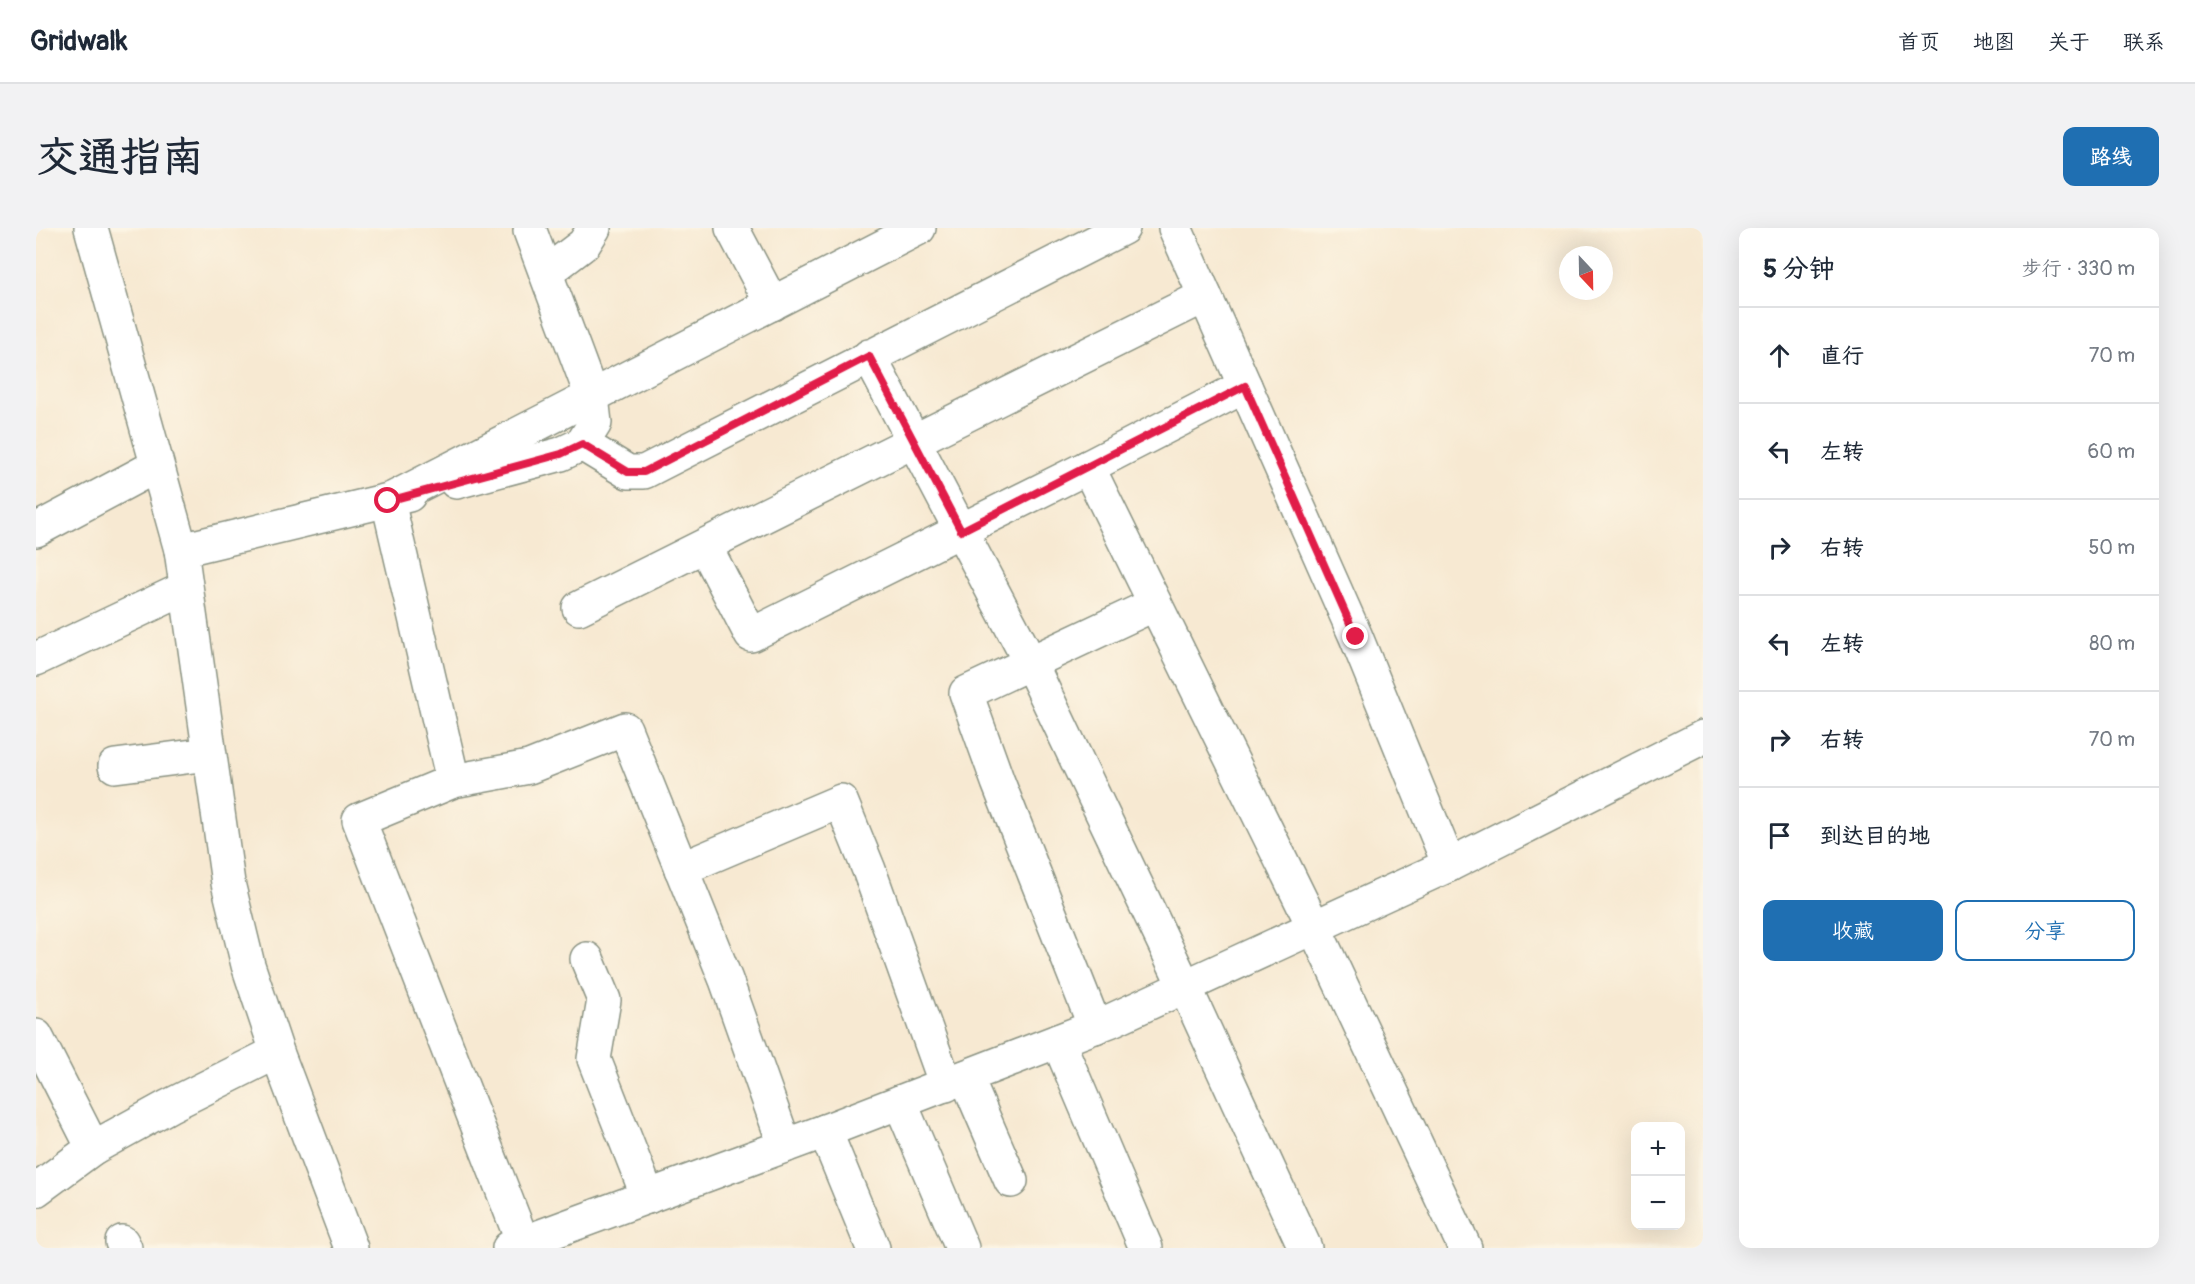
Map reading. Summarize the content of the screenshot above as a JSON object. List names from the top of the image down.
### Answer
{
  "north": "bottom",
  "page": {
    "header": "Gridwalk",
    "nav": [
      "首页",
      "地图",
      "关于",
      "联系"
    ],
    "buttons": [
      "路线",
      ["收藏", "分享"]
    ],
    "title": "交通指南",
    "heading": ["5 分钟", "步行 · 330 m"],
    "list": [
      ["直行", "70 m"],
      ["左转", "60 m"],
      ["右转", "50 m"],
      ["左转", "80 m"],
      ["右转", "70 m"],
      "到达目的地"
    ],
    "map_buttons": ["+", "−"]
  }
}
